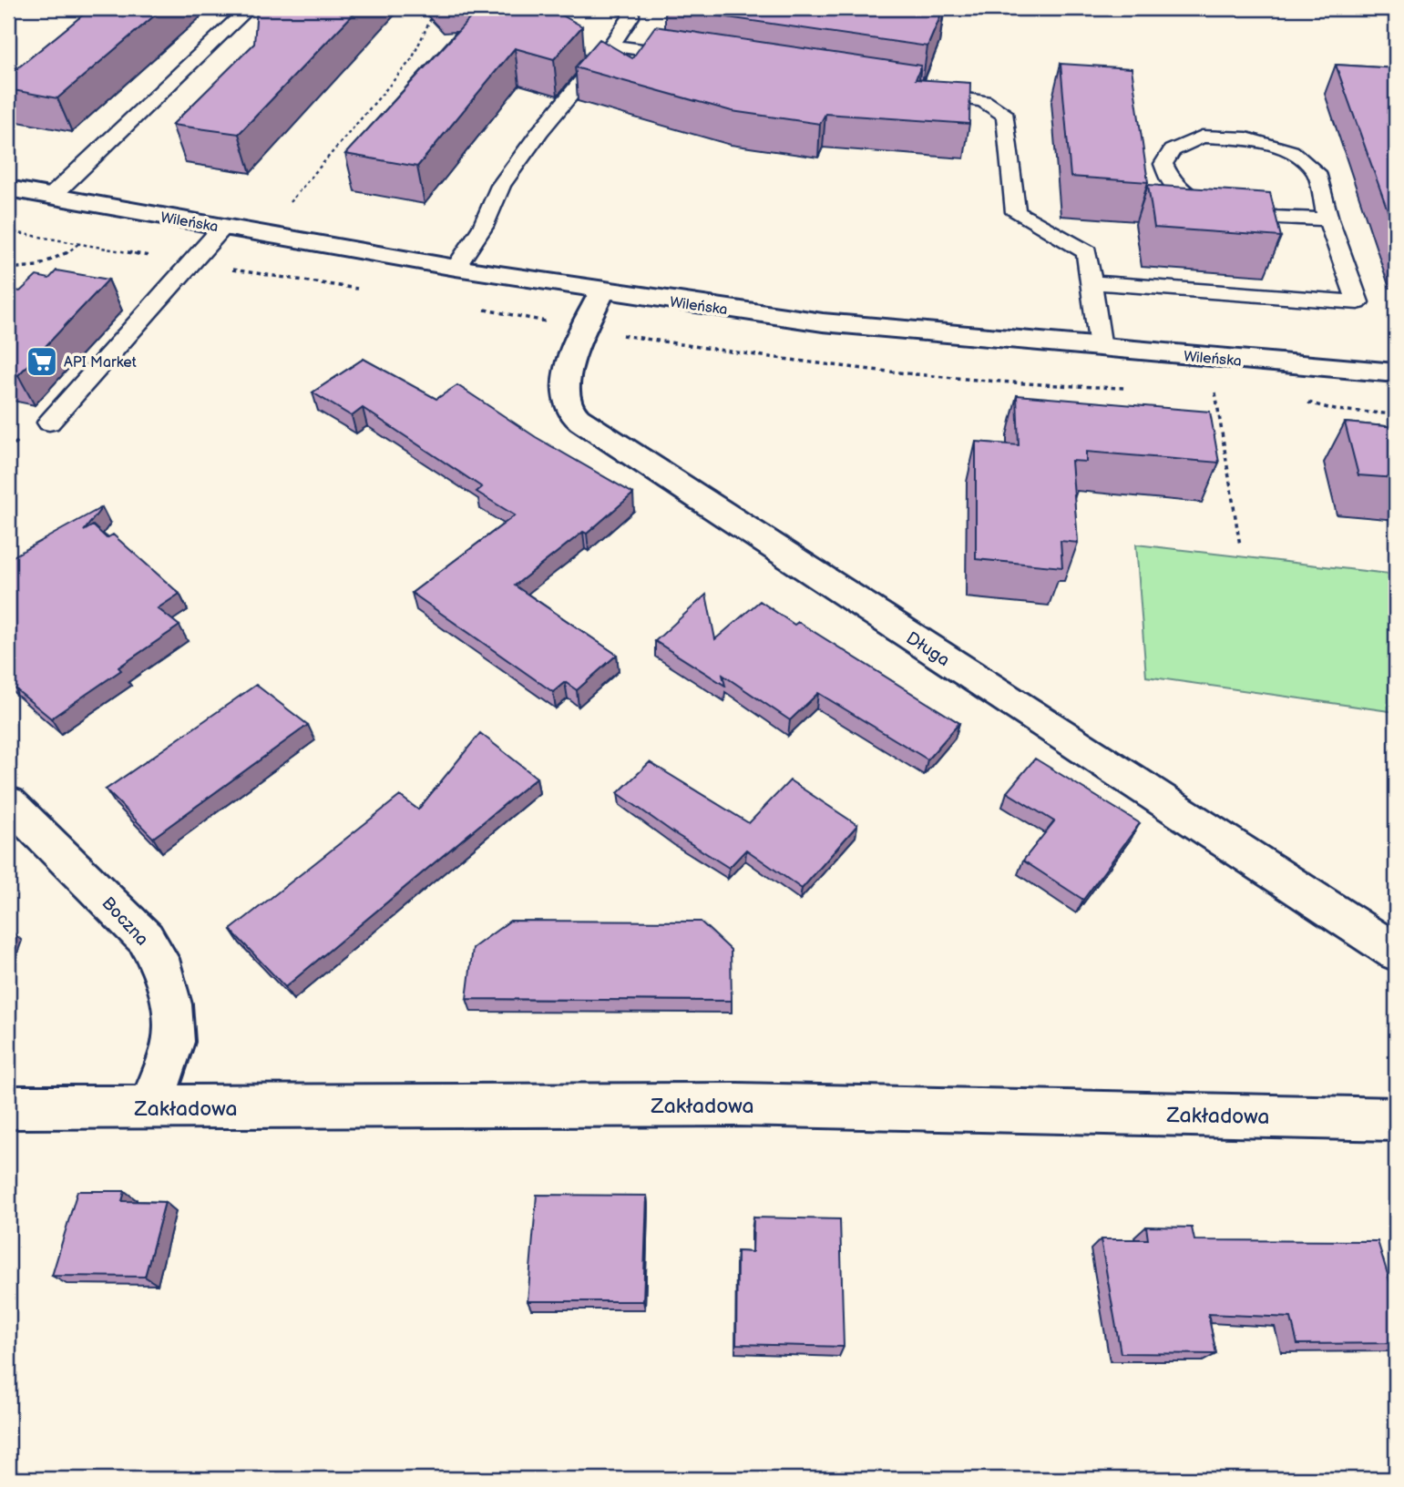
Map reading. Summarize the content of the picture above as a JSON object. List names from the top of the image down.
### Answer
{
  "streets": {
    "street": [
      "Wileńska",
      "Długa",
      "Boczna",
      "Zakładowa"
    ]
  },
  "crossings": [
    ["Wileńska", "Długa"],
    ["Boczna", "Zakładowa"]
  ],
  "places": {
    "supermarket": ["API Market"]
  }
}
